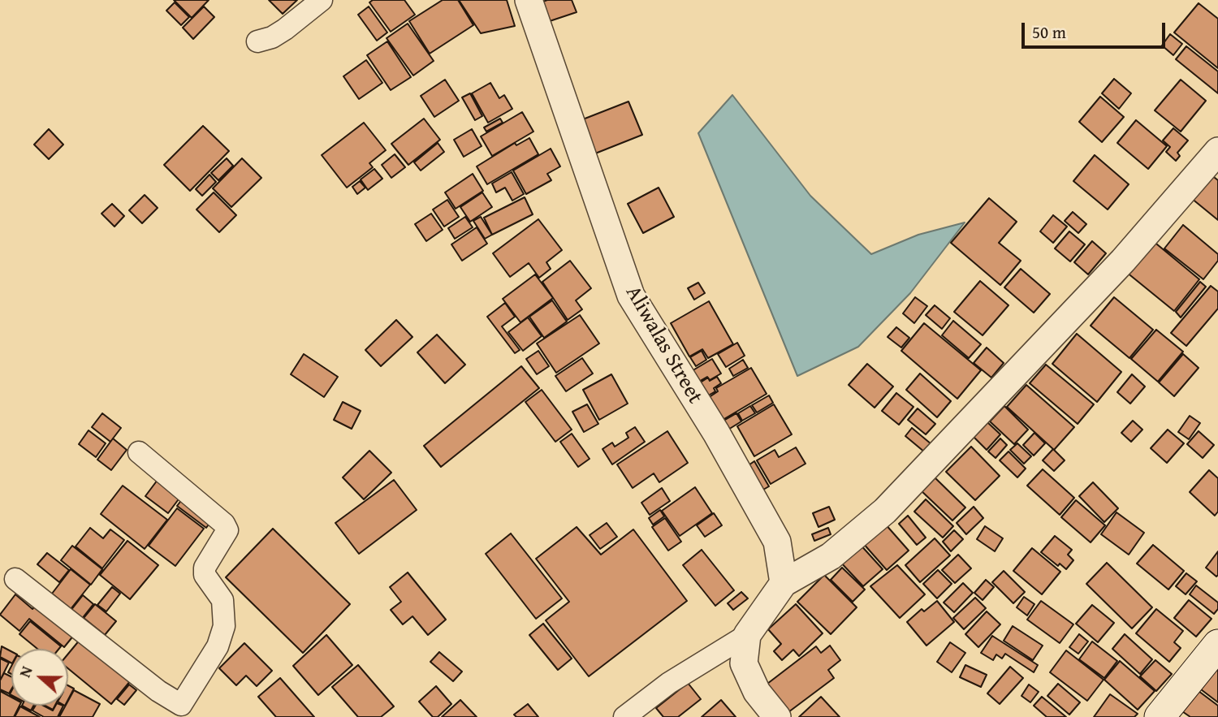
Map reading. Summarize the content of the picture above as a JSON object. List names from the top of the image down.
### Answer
{
  "streets": {
    "street": ["Aliwalas Street"]
  },
  "scale_bar": "50 m",
  "north": "left"
}
